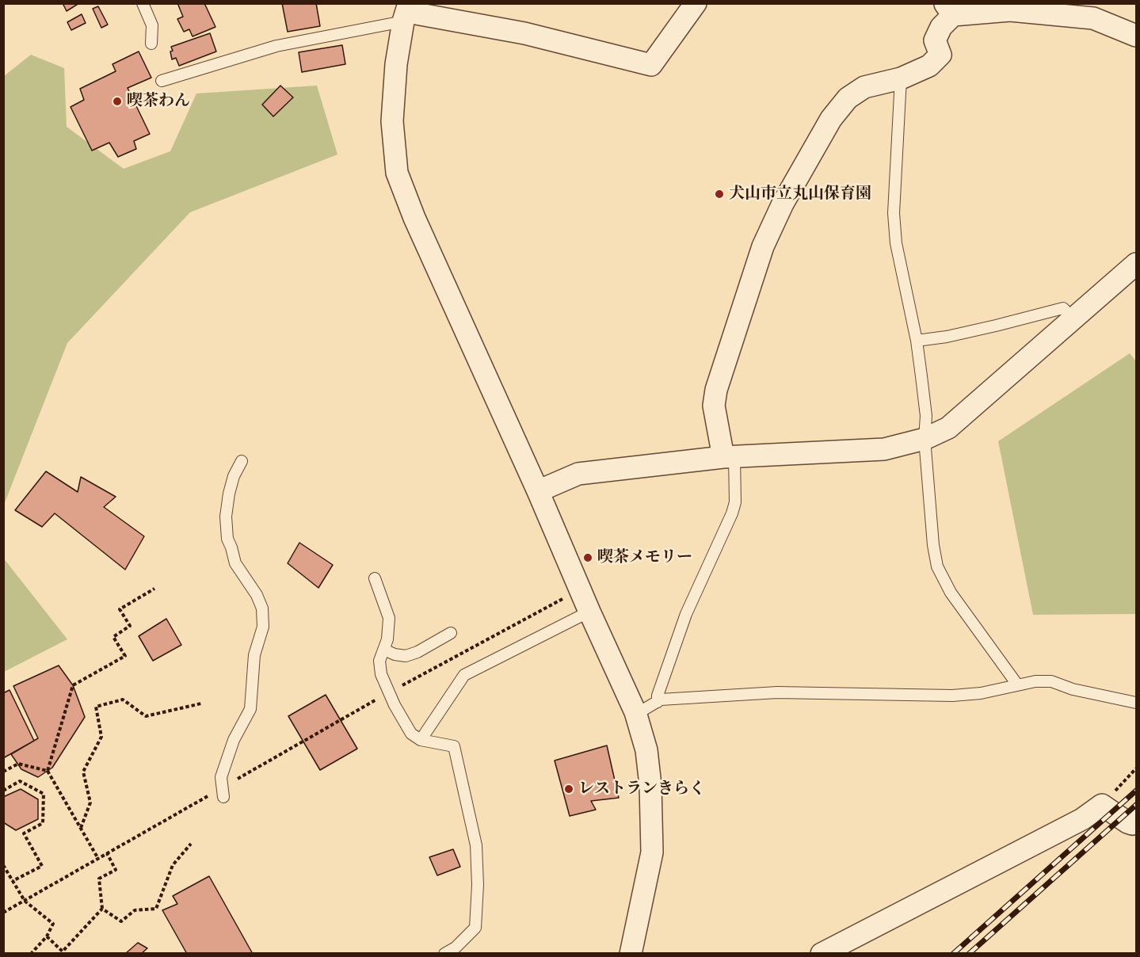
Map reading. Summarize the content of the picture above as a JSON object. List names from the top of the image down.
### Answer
{
  "places": [
    "喫茶わん",
    "犬山市立丸山保育園",
    "喫茶メモリー",
    "レストランきらく"
  ]
}
